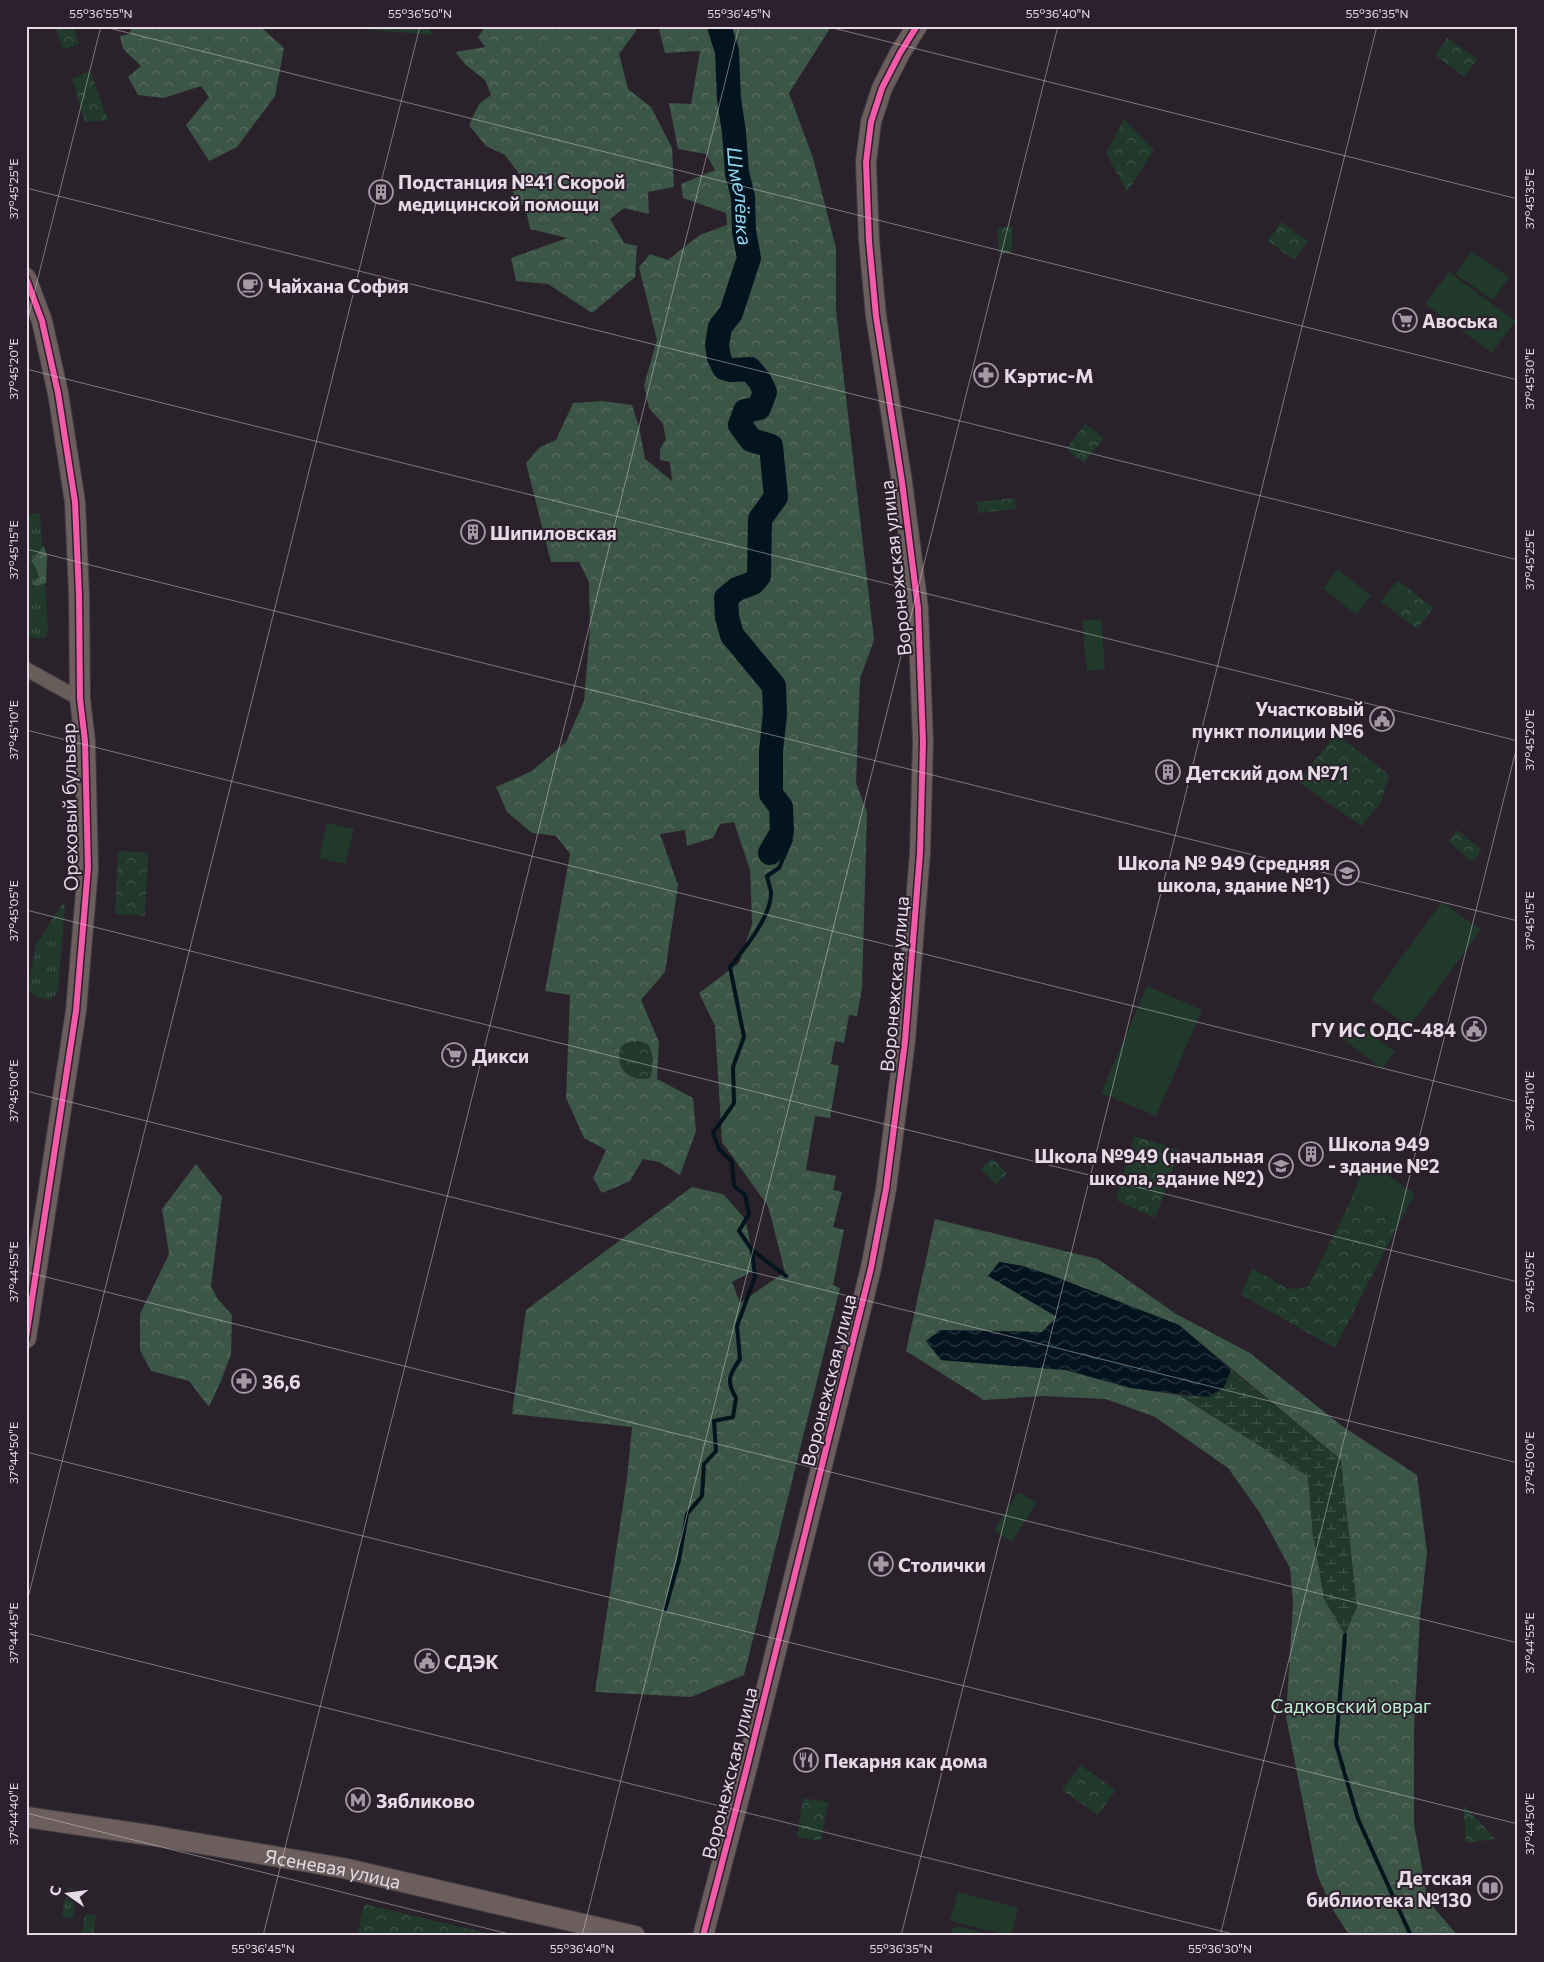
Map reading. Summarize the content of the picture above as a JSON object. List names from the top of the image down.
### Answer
{
  "streets": {
    "street": ["Воронежская улица", "Ореховый бульвар", "Ясеневая улица"]
  },
  "water": ["Шмелёвка"],
  "parks": ["Садковский овраг"],
  "places": {
    "building": [
      "Подстанция №41 Скорой медицинской помощи",
      "Шипиловская",
      "Детский дом №71",
      "Школа 949 - здание №2"
    ],
    "cafe": ["Чайхана София"],
    "supermarket": ["Авоська", "Дикси"],
    "pharmacy": ["Кэртис-М", "36,6", "Столички"],
    "public building": ["Участковый пункт полиции №6", "ГУ ИС ОДС-484", "СДЭК"],
    "school or university": ["Школа № 949 (средняя школа, здание №1)", "Школа №949 (начальная школа, здание №2)"],
    "restaurant": ["Пекарня как дома"],
    "metro station": ["Зябликово"],
    "library": ["Детская библиотека №130"]
  },
  "north": "left",
  "coordinates": [
    "55°36'55\"N",
    "55°36'50\"N",
    "55°36'45\"N",
    "55°36'40\"N",
    "55°36'35\"N",
    "37°45'25\"E",
    "37°45'35\"E",
    "37°45'20\"E",
    "37°45'30\"E",
    "37°45'15\"E",
    "37°45'10\"E",
    "37°45'05\"E",
    "37°45'00\"E",
    "37°44'55\"E",
    "37°44'50\"E",
    "37°44'45\"E",
    "37°44'40\"E",
    "55°36'30\"N"
  ]
}
